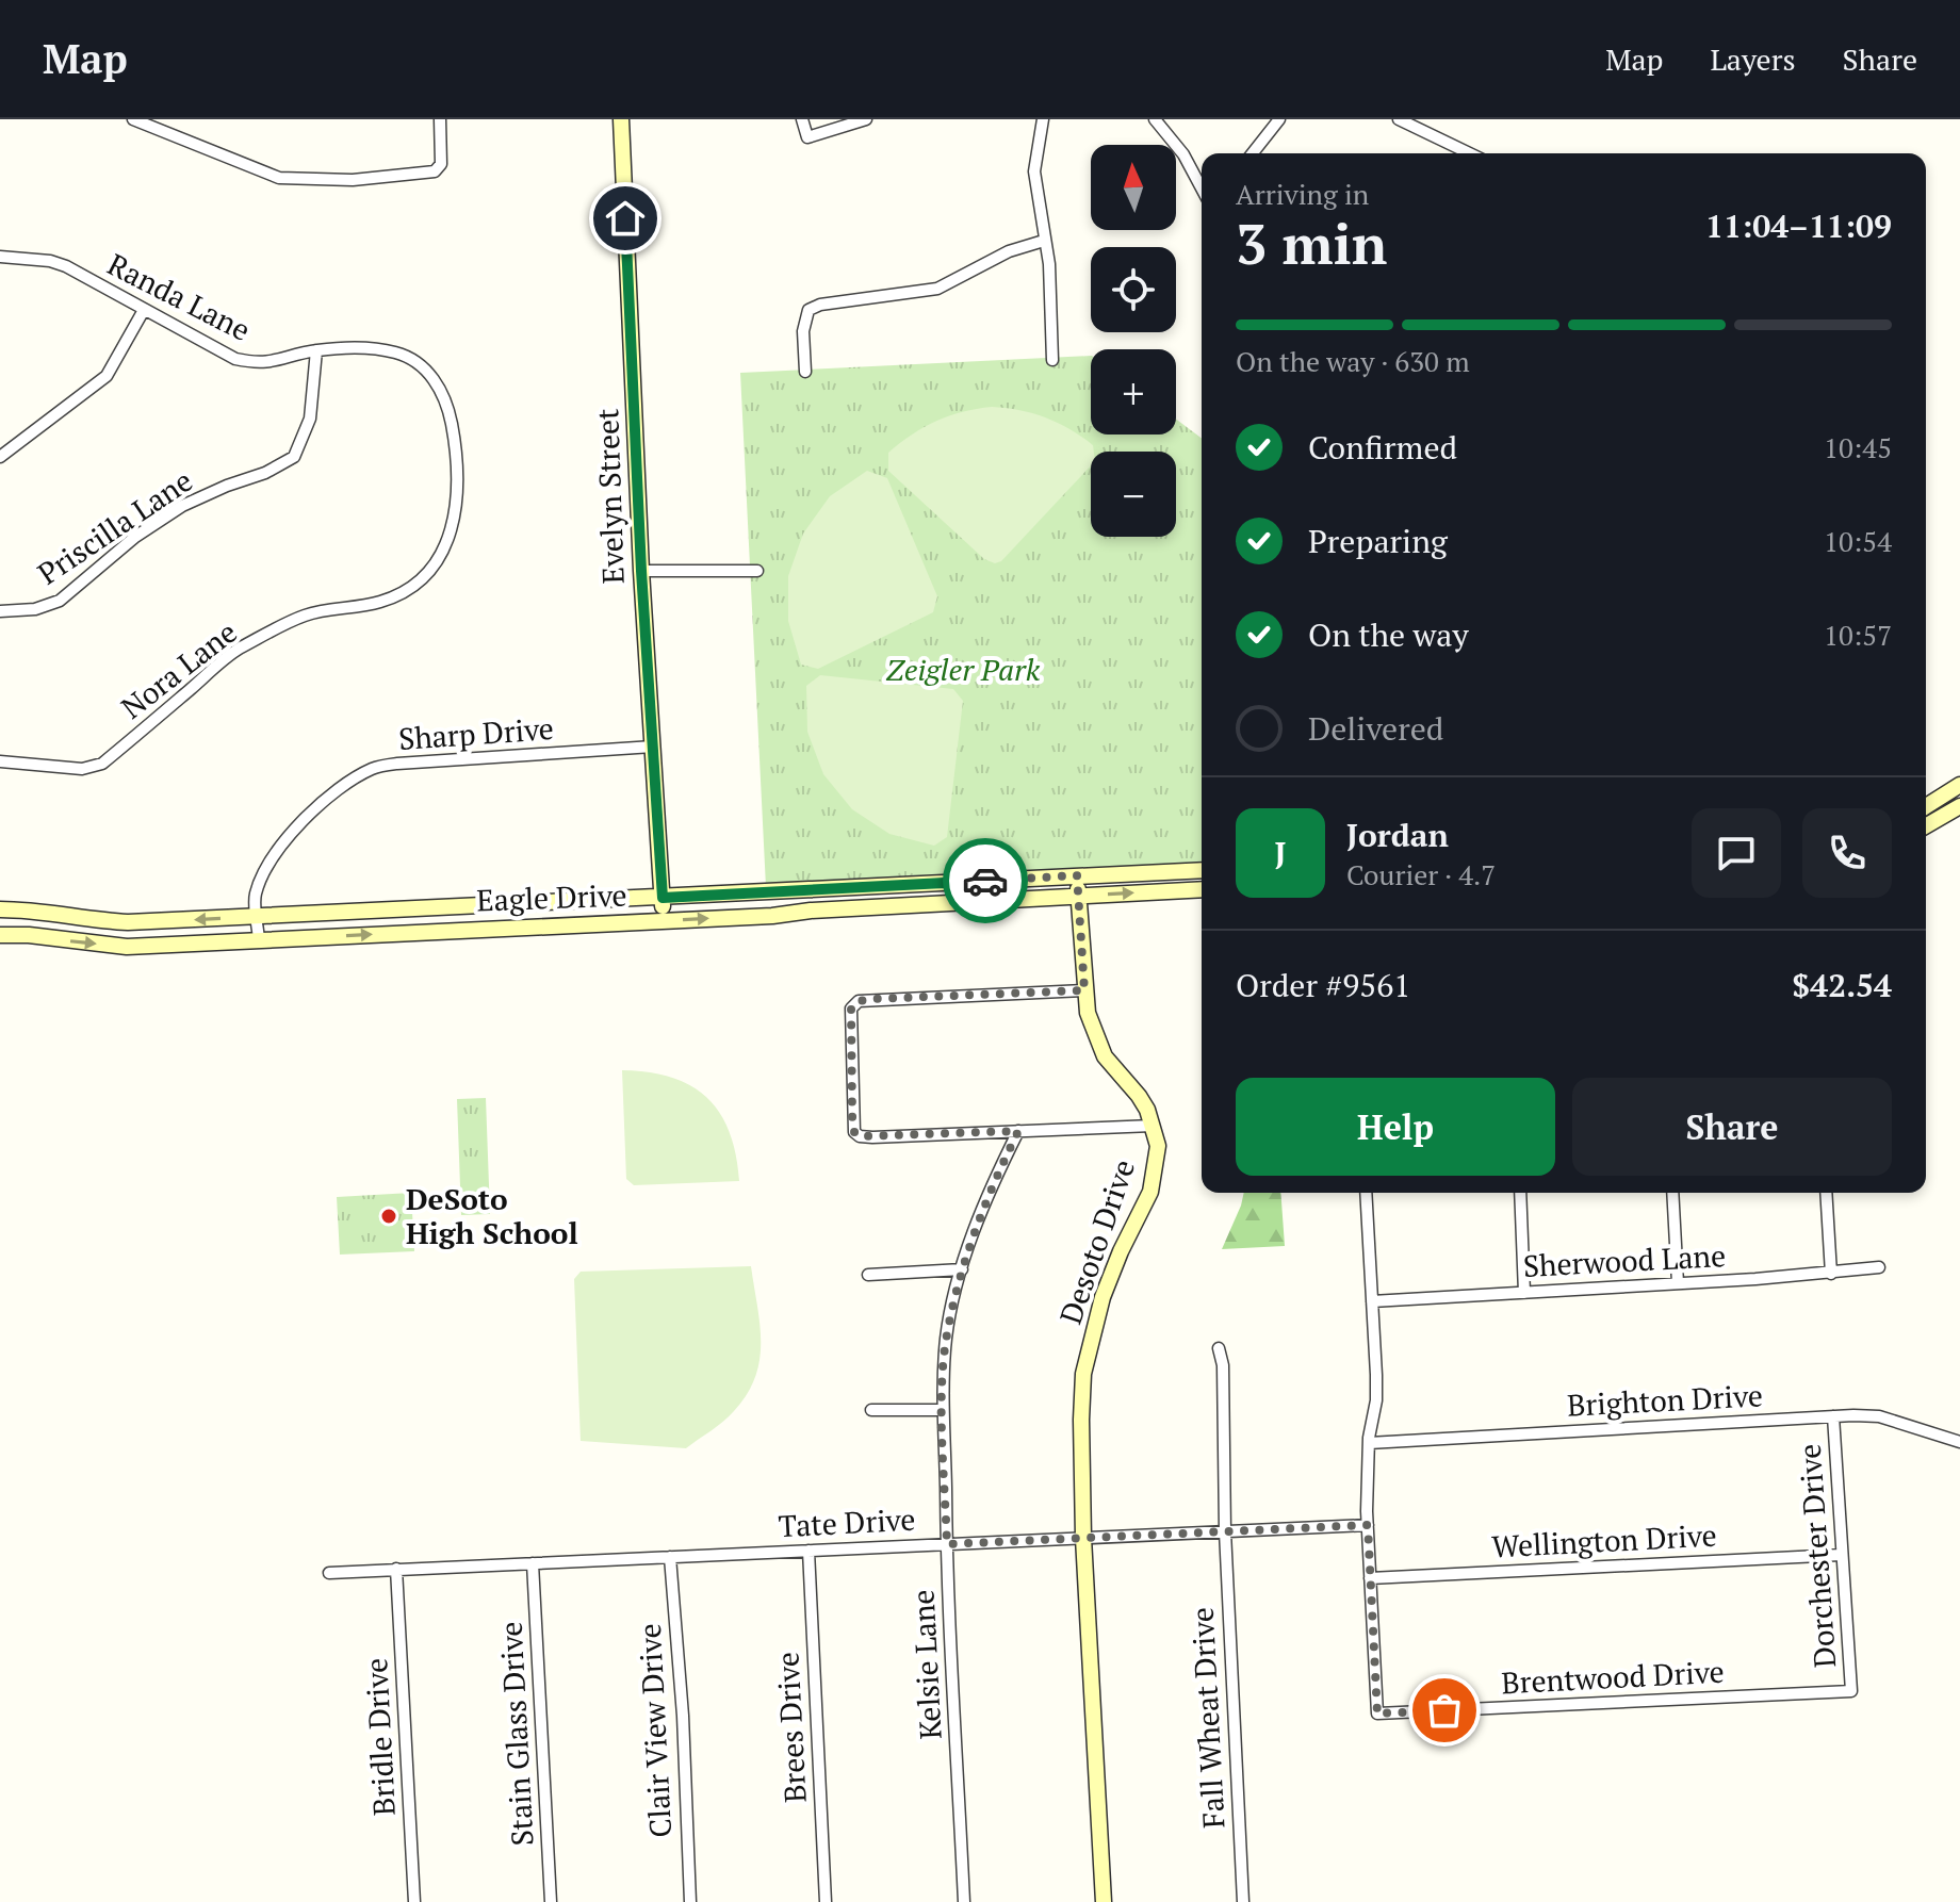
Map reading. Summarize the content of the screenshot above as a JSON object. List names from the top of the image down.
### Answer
{
  "streets": {
    "street": [
      "Randa Lane",
      "Evelyn Street",
      "Priscilla Lane",
      "Nora Lane",
      "Sharp Drive",
      "Eagle Drive",
      "Desoto Drive",
      "Sherwood Lane",
      "Brighton Drive",
      "Tate Drive",
      "Wellington Drive",
      "Dorchester Drive",
      "Kelsie Lane",
      "Brentwood Drive",
      "Fall Wheat Drive",
      "Brees Drive",
      "Clair View Drive",
      "Stain Glass Drive",
      "Bridle Drive"
    ]
  },
  "crossings": [
    ["Randa Lane", "Priscilla Lane"],
    ["Randa Lane", "Nora Lane"],
    ["Evelyn Street", "Sharp Drive"],
    ["Evelyn Street", "Eagle Drive"],
    ["Sharp Drive", "Eagle Drive"],
    ["Eagle Drive", "Desoto Drive"],
    ["Desoto Drive", "Tate Drive"],
    ["Brighton Drive", "Dorchester Drive"],
    ["Tate Drive", "Kelsie Lane"],
    ["Tate Drive", "Fall Wheat Drive"],
    ["Tate Drive", "Brees Drive"],
    ["Tate Drive", "Clair View Drive"],
    ["Tate Drive", "Stain Glass Drive"],
    ["Tate Drive", "Bridle Drive"],
    ["Wellington Drive", "Dorchester Drive"],
    ["Wellington Drive", "Brentwood Drive"],
    ["Dorchester Drive", "Brentwood Drive"]
  ],
  "parks": ["Zeigler Park"],
  "places": ["DeSoto High School"],
  "north": "top",
  "page": {
    "header": "Map",
    "nav": ["Map", "Layers", "Share"],
    "map_buttons": ["+", "−"],
    "heading": ["3 min", "Arriving in", "11:04–11:09"],
    "panel": [
      "Jordan",
      "Courier · 4.7",
      "Order #9561",
      "$42.54"
    ],
    "bar": "On the way · 630 m",
    "list": [
      ["Confirmed", "10:45"],
      ["Preparing", "10:54"],
      ["On the way", "10:57"],
      "Delivered"
    ],
    "round": "J",
    "buttons": ["Help", "Share"]
  }
}
